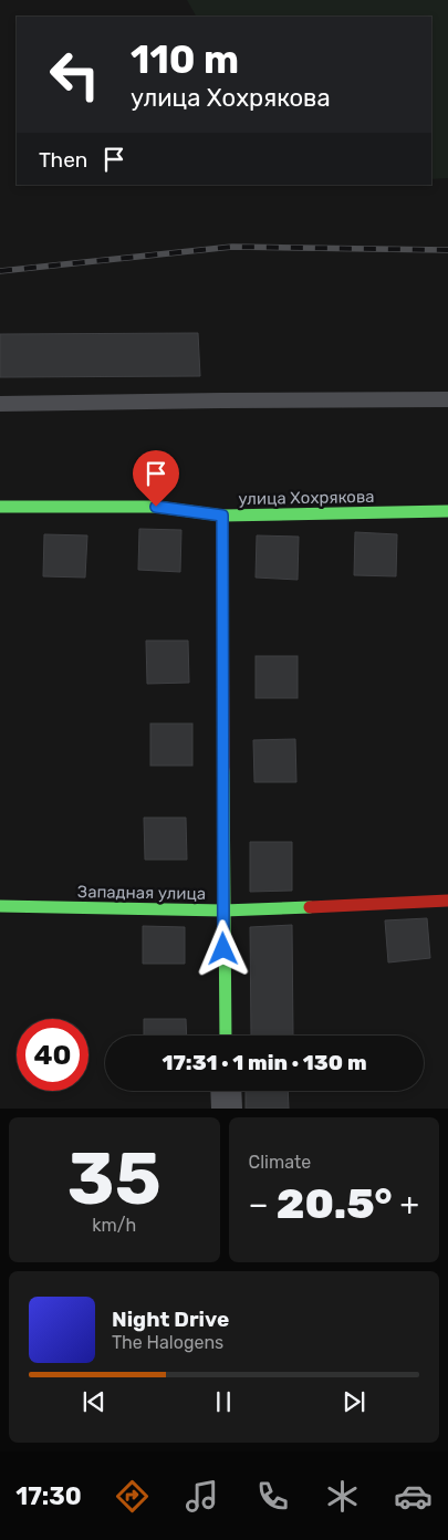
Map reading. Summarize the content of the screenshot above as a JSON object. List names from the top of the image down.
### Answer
{
  "streets": {
    "street": ["улица Хохрякова", "Западная улица"]
  },
  "page": {
    "turn": ["110 m", "улица Хохрякова"],
    "then": "Then",
    "limit": "40",
    "trip": "17:31 · 1 min · 130 m",
    "tile": [
      ["35", "km/h"],
      "Climate"
    ],
    "heat": ["−", "20.5°", "+"],
    "song": ["Night Drive", "The Halogens"],
    "tabs": "17:30"
  }
}
